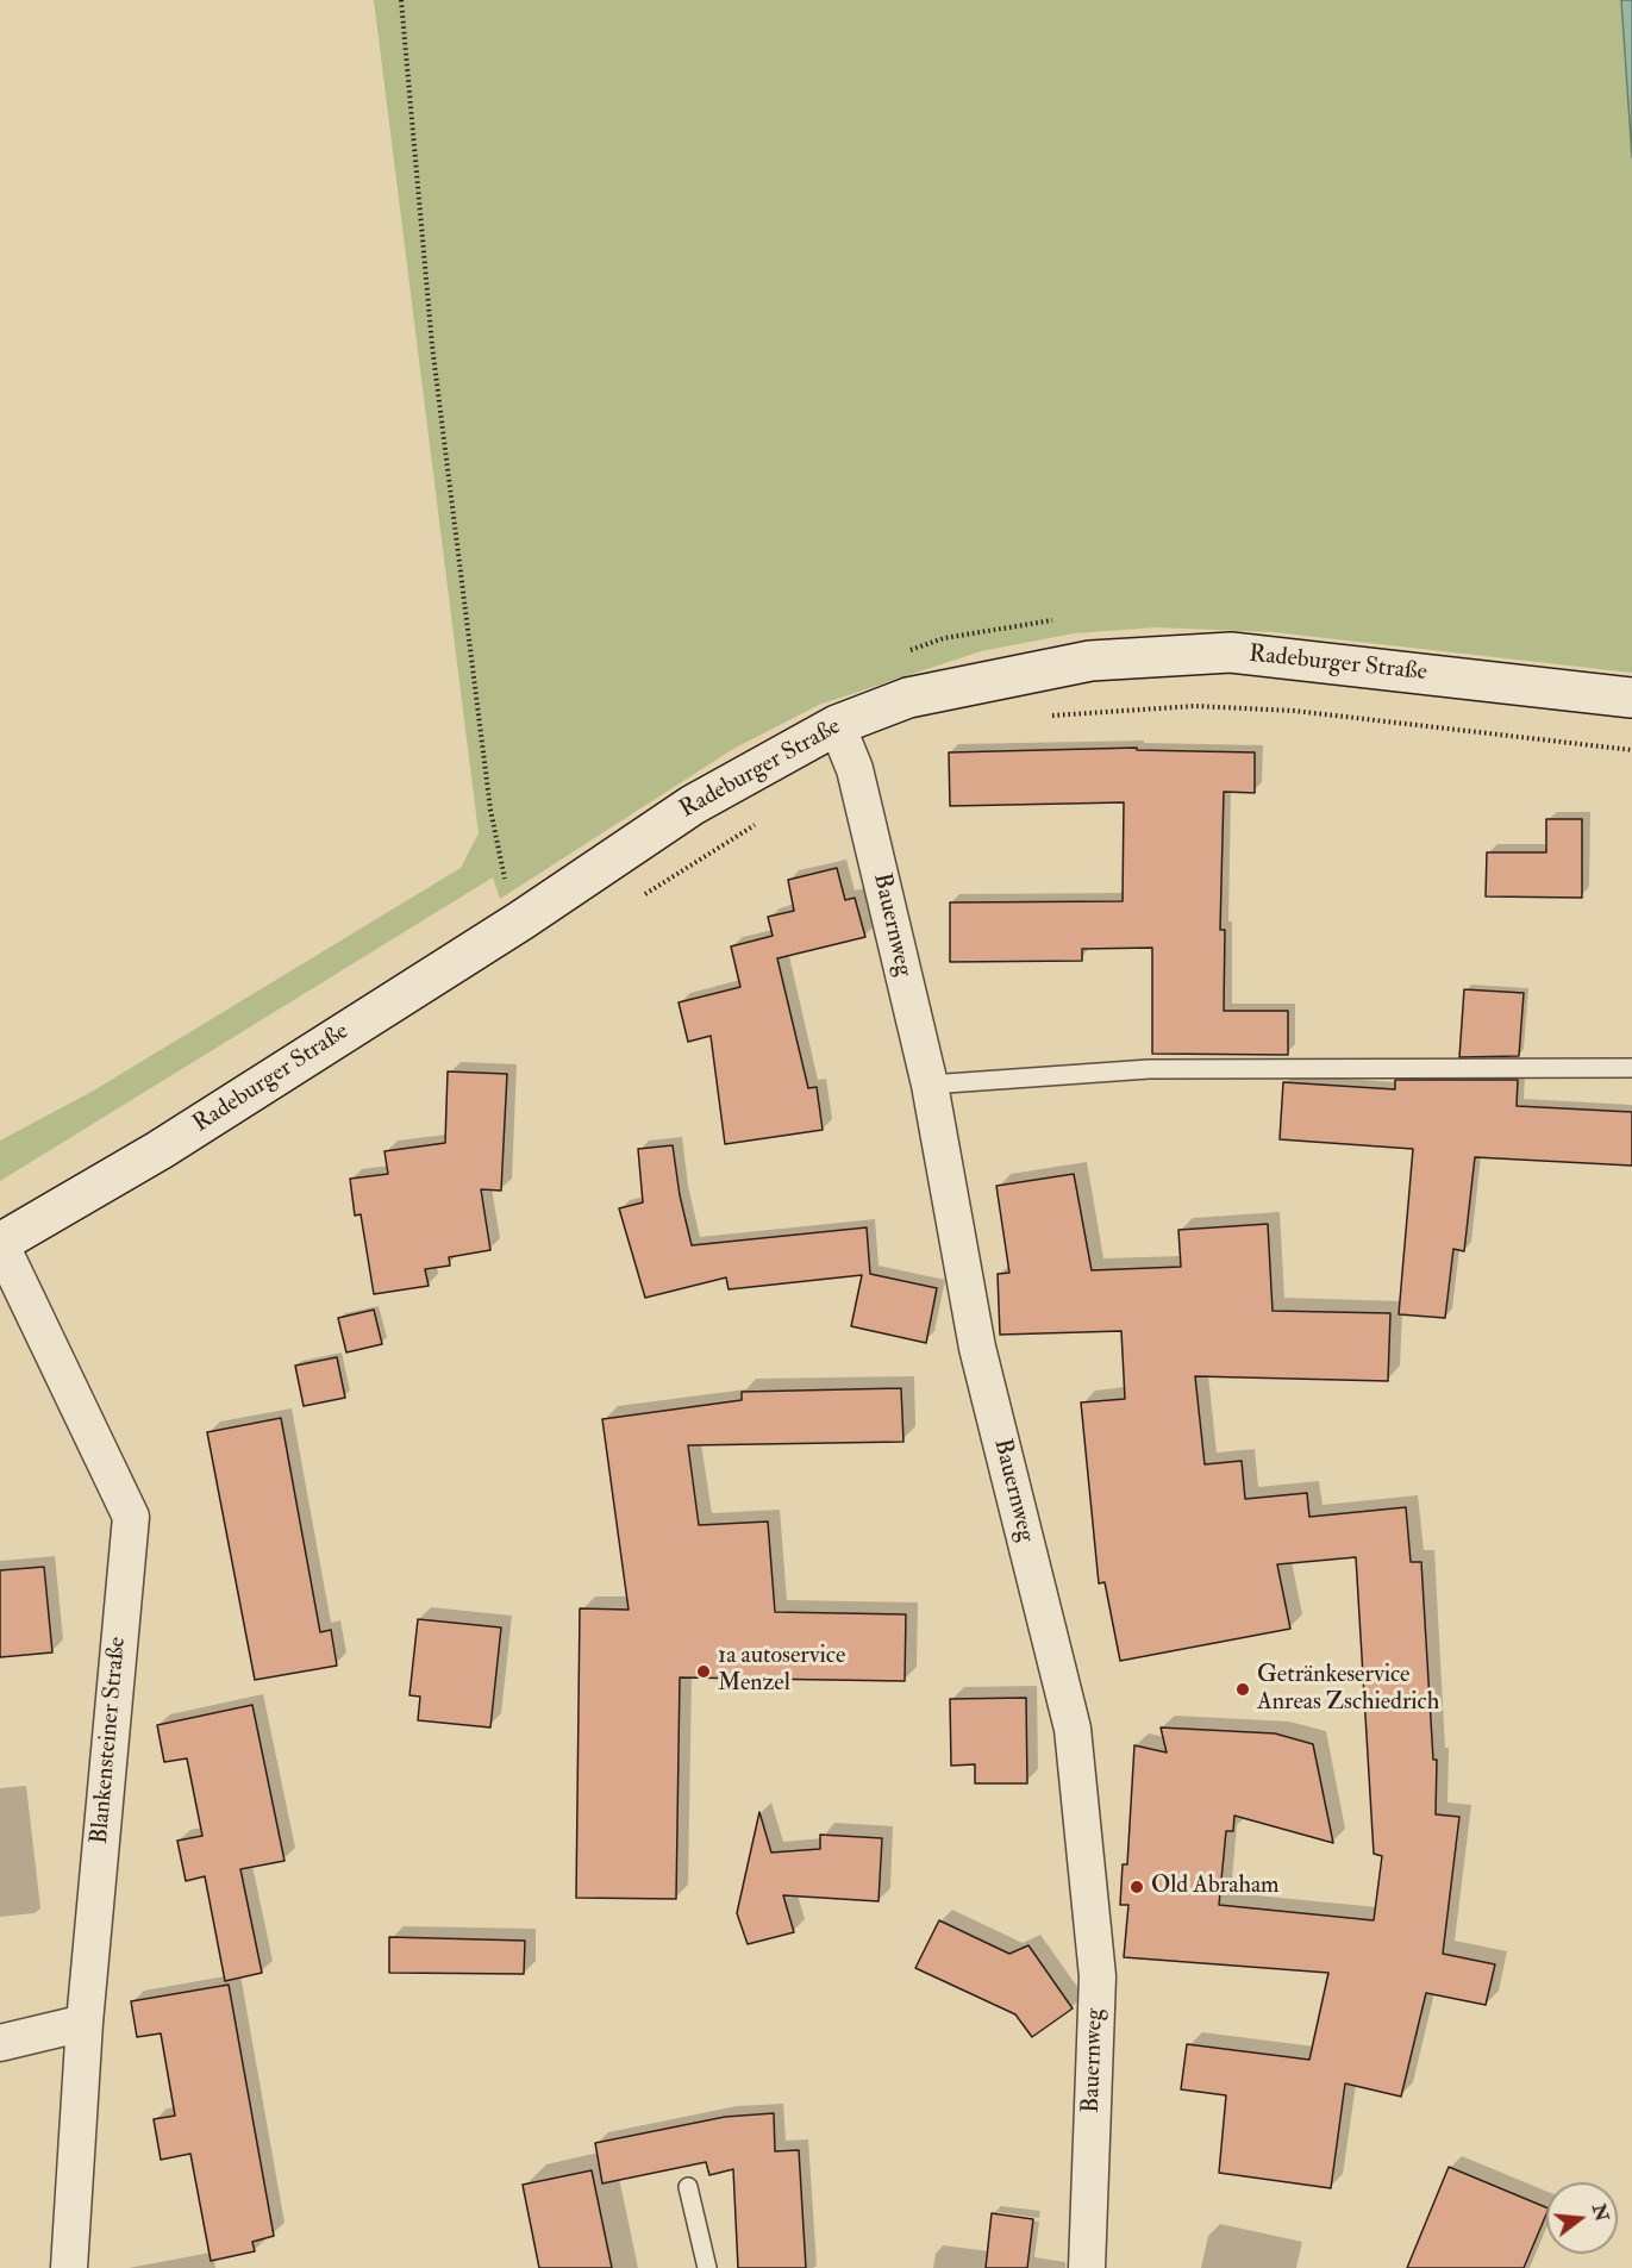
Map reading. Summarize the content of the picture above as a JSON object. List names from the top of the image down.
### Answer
{
  "streets": {
    "main road": ["Radeburger Straße"],
    "street": ["Bauernweg", "Blankensteiner Straße"]
  },
  "crossings": [
    ["Radeburger Straße", "Bauernweg"],
    ["Radeburger Straße", "Blankensteiner Straße"]
  ],
  "places": ["1a autoservice Menzel", "Getränkeservice Anreas Zschiedrich", "Old Abraham"],
  "north": "right"
}
